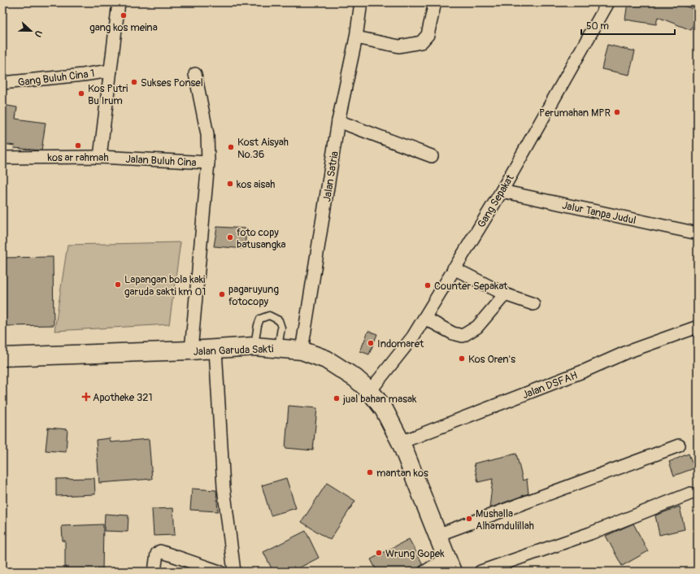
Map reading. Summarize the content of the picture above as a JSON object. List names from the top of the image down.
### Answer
{
  "streets": {
    "highway": ["Jalan Garuda Sakti"],
    "street": [
      "Gang Buluh Cina 1",
      "Jalan Buluh Cina",
      "Jalan Satria",
      "Gang Sepakat",
      "Jalur Tanpa Judul",
      "Jalan DSFAH"
    ]
  },
  "crossings": [
    ["Jalan Buluh Cina", "Jalan Garuda Sakti"],
    ["Jalan Satria", "Jalan Garuda Sakti"],
    ["Gang Sepakat", "Jalur Tanpa Judul"],
    ["Gang Sepakat", "Jalan Garuda Sakti"],
    ["Jalan Garuda Sakti", "Jalan DSFAH"]
  ],
  "places": {
    "other": [
      "gang kos meina",
      "Sukses Ponsel",
      "Kos Putri Bu Irum",
      "Perumahan MPR",
      "kos ar rahmah",
      "Kost Aisyah No.36",
      "kos aisah",
      "foto copy batusangka",
      "Lapangan bola kaki garuda sakti km 01",
      "Counter Sepakat",
      "pagaruyung fotocopy",
      "Indomaret",
      "Kos Oren's",
      "jual bahan masak",
      "mantan kos",
      "Mushalla Alhamdulillah",
      "Wrung Gopek"
    ],
    "health": ["Apotheke 321"]
  },
  "scale_bar": "50 m",
  "north": "right"
}
